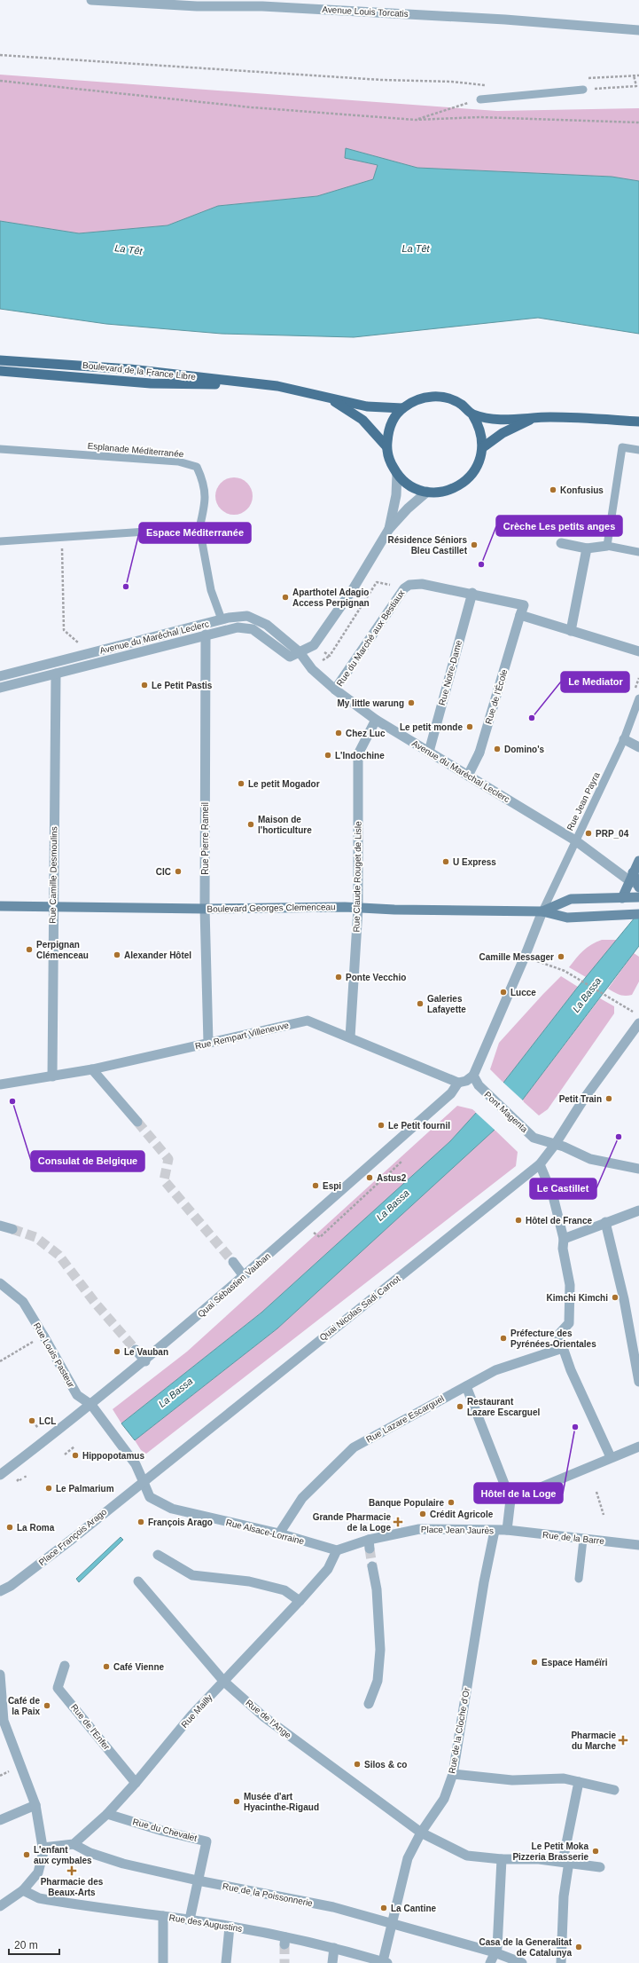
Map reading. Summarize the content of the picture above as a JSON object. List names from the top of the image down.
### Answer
{
  "streets": {
    "main road": ["Boulevard de la France Libre", "Boulevard Georges Clemenceau"],
    "street": [
      "Avenue Louis Torcatis",
      "Avenue du Maréchal Leclerc",
      "Rue du Marché aux Bestiaux",
      "Rue Notre-Dame",
      "Rue de l'École",
      "Rue Pierre Rameil",
      "Rue Camille Desmoulins",
      "Rue Claude Rouget de Lisle",
      "Rue Rempart Villeneuve",
      "Pont Magenta",
      "Quai Sébastien Vauban",
      "Quai Nicolas Sadi Carnot",
      "Rue Louis Pasteur",
      "Rue Lazare Escarguel",
      "Place Jean Jaurès",
      "Rue Alsace-Lorraine",
      "Place François Arago",
      "Rue de la Barre",
      "Rue Mailly",
      "Rue de l'Ange",
      "Rue de l'Enfer",
      "Rue de la Cloche d'Or",
      "Rue du Chevalet",
      "Rue de la Poissonnerie",
      "Rue des Augustins"
    ],
    "lane": ["Esplanade Méditerranée", "Rue Jean Payra"]
  },
  "crossings": [
    ["Avenue du Maréchal Leclerc", "Rue du Marché aux Bestiaux"],
    ["Avenue du Maréchal Leclerc", "Rue Notre-Dame"],
    ["Avenue du Maréchal Leclerc", "Rue de l'École"],
    ["Avenue du Maréchal Leclerc", "Rue Jean Payra"],
    ["Avenue du Maréchal Leclerc", "Rue Pierre Rameil"],
    ["Avenue du Maréchal Leclerc", "Rue Camille Desmoulins"],
    ["Avenue du Maréchal Leclerc", "Rue Claude Rouget de Lisle"],
    ["Rue du Marché aux Bestiaux", "Rue Notre-Dame"],
    ["Rue du Marché aux Bestiaux", "Rue de l'École"],
    ["Rue Jean Payra", "Boulevard Georges Clemenceau"],
    ["Rue Pierre Rameil", "Boulevard Georges Clemenceau"],
    ["Rue Pierre Rameil", "Rue Rempart Villeneuve"],
    ["Rue Camille Desmoulins", "Boulevard Georges Clemenceau"],
    ["Rue Camille Desmoulins", "Rue Rempart Villeneuve"],
    ["Rue Claude Rouget de Lisle", "Boulevard Georges Clemenceau"],
    ["Rue Claude Rouget de Lisle", "Rue Rempart Villeneuve"],
    ["Rue Rempart Villeneuve", "Quai Sébastien Vauban"],
    ["Pont Magenta", "Quai Nicolas Sadi Carnot"],
    ["Quai Sébastien Vauban", "Rue Louis Pasteur"],
    ["Quai Nicolas Sadi Carnot", "Rue Louis Pasteur"],
    ["Quai Nicolas Sadi Carnot", "Rue Alsace-Lorraine"],
    ["Quai Nicolas Sadi Carnot", "Place François Arago"],
    ["Rue Louis Pasteur", "Rue Alsace-Lorraine"],
    ["Rue Louis Pasteur", "Place François Arago"],
    ["Rue Lazare Escarguel", "Rue Alsace-Lorraine"],
    ["Place Jean Jaurès", "Rue Alsace-Lorraine"],
    ["Place Jean Jaurès", "Rue de la Barre"],
    ["Place Jean Jaurès", "Rue Mailly"],
    ["Place Jean Jaurès", "Rue de la Cloche d'Or"],
    ["Rue Alsace-Lorraine", "Place François Arago"],
    ["Rue Alsace-Lorraine", "Rue Mailly"],
    ["Rue Mailly", "Rue de l'Ange"],
    ["Rue Mailly", "Rue de l'Enfer"],
    ["Rue Mailly", "Rue du Chevalet"],
    ["Rue Mailly", "Rue de la Poissonnerie"],
    ["Rue de l'Ange", "Rue de la Cloche d'Or"],
    ["Rue de la Cloche d'Or", "Rue de la Poissonnerie"],
    ["Rue de la Cloche d'Or", "Rue des Augustins"],
    ["Rue du Chevalet", "Rue de la Poissonnerie"],
    ["Rue du Chevalet", "Rue des Augustins"]
  ],
  "water": ["La Têt", "La Bassa"],
  "places": {
    "other": [
      "Konfusius",
      "Résidence Séniors Bleu Castillet",
      "Crèche Les petits anges",
      "Espace Méditerranée",
      "Aparthotel Adagio Access Perpignan",
      "Le Petit Pastis",
      "My little warung",
      "Le Mediator",
      "Le petit monde",
      "Chez Luc",
      "Domino's",
      "L'Indochine",
      "Le petit Mogador",
      "Maison de l'horticulture",
      "PRP_04",
      "U Express",
      "CIC",
      "Perpignan Clémenceau",
      "Alexander Hôtel",
      "Camille Messager",
      "Ponte Vecchio",
      "Lucce",
      "Galeries Lafayette",
      "Petit Train",
      "Consulat de Belgique",
      "Le Petit fournil",
      "Le Castillet",
      "Astus2",
      "Espi",
      "Hôtel de France",
      "Kimchi Kimchi",
      "Préfecture des Pyrénées-Orientales",
      "Le Vauban",
      "Restaurant Lazare Escarguel",
      "LCL",
      "Hôtel de la Loge",
      "Hippopotamus",
      "Le Palmarium",
      "Banque Populaire",
      "Crédit Agricole",
      "François Arago",
      "La Roma",
      "Espace Haméïri",
      "Café Vienne",
      "Café de la Paix",
      "Silos & co",
      "Musée d'art Hyacinthe-Rigaud",
      "Le Petit Moka Pizzeria Brasserie",
      "L'enfant aux cymbales",
      "La Cantine",
      "Casa de la Generalitat de Catalunya"
    ],
    "health": ["Grande Pharmacie de la Loge", "Pharmacie du Marche", "Pharmacie des Beaux-Arts"]
  },
  "scale_bar": "20 m"
}
